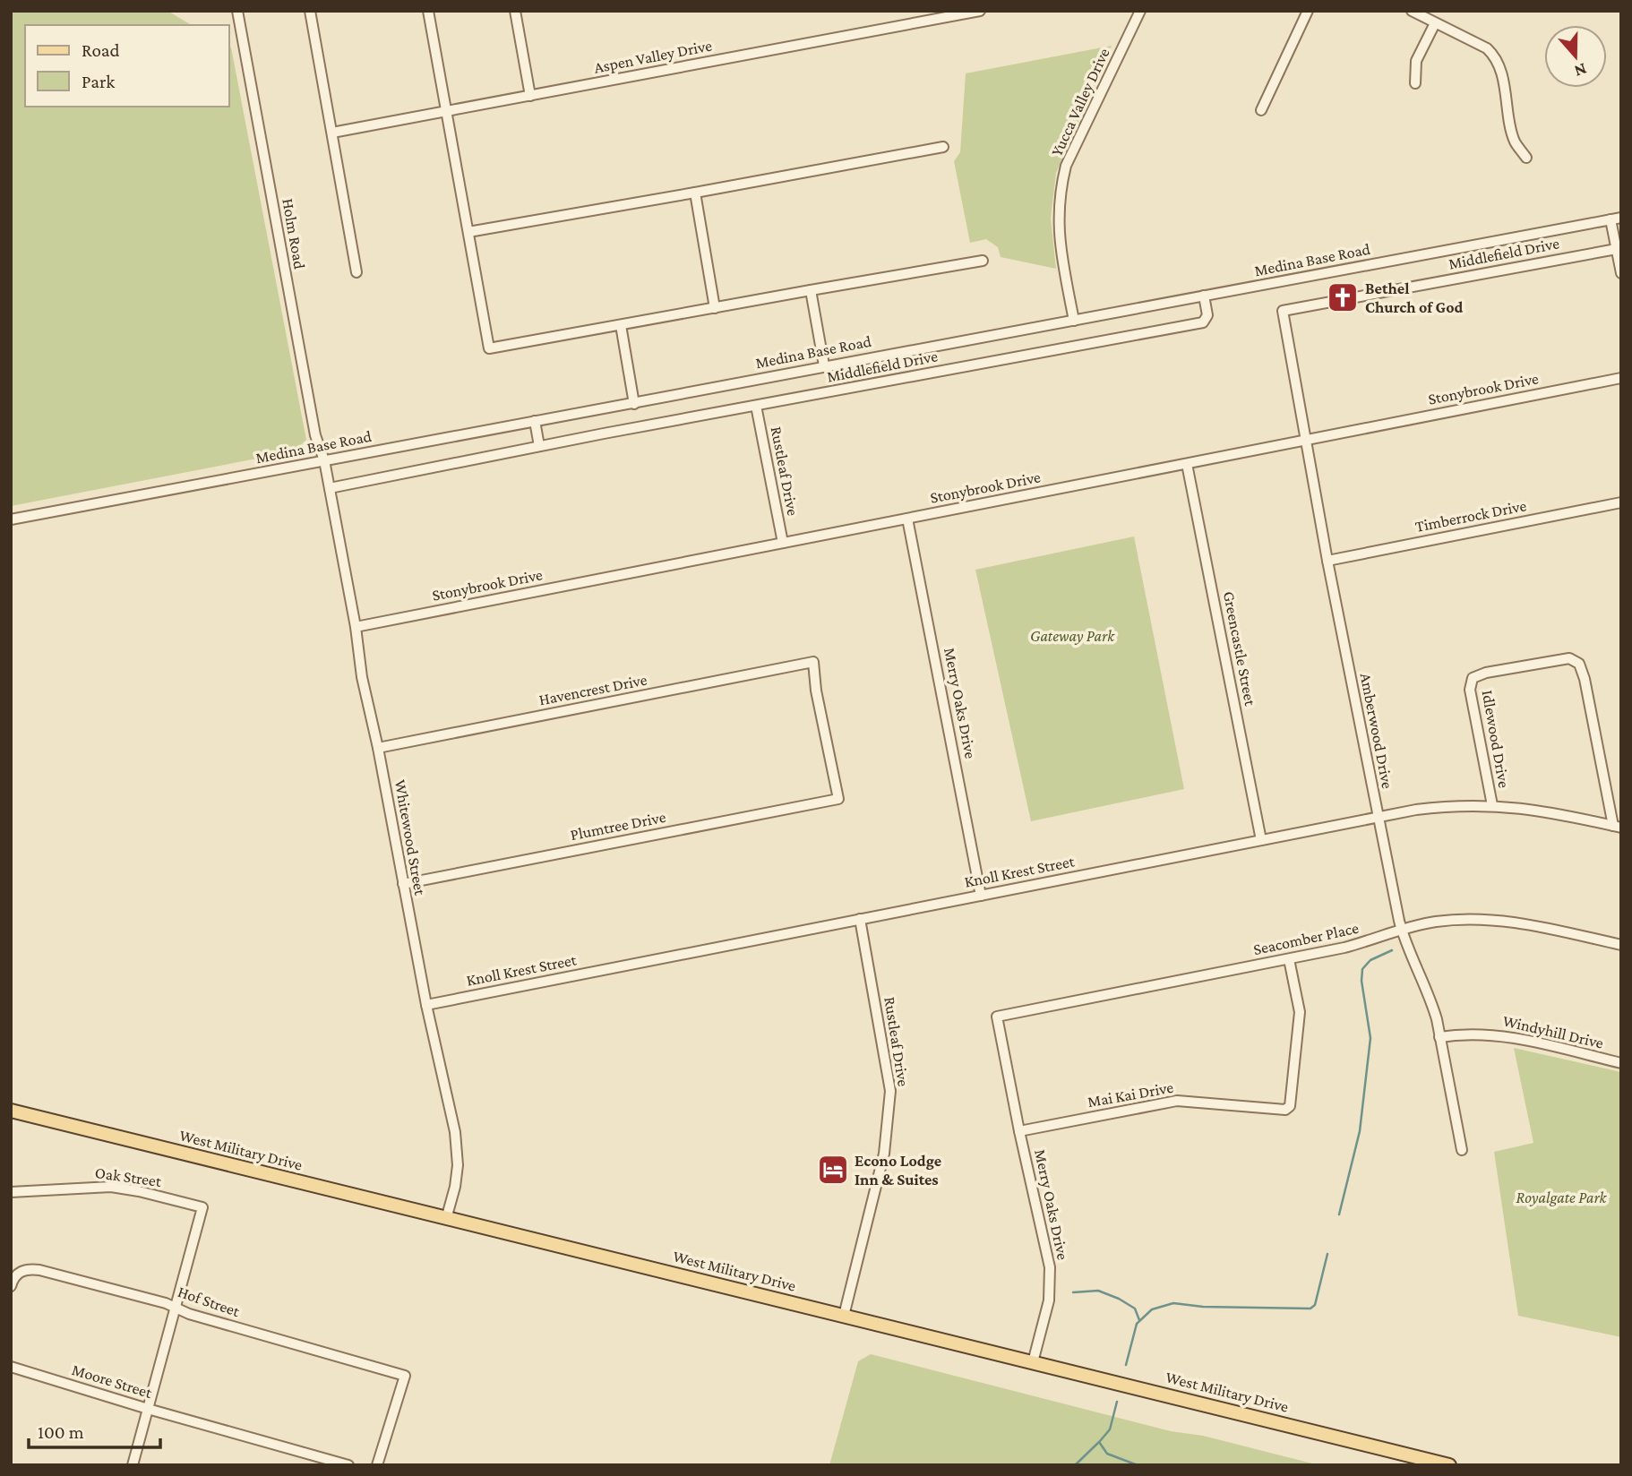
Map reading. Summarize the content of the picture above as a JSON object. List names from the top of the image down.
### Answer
{
  "streets": {
    "main road": ["West Military Drive"],
    "street": [
      "Aspen Valley Drive",
      "Yucca Valley Drive",
      "Holm Road",
      "Middlefield Drive",
      "Medina Base Road",
      "Stonybrook Drive",
      "Rustleaf Drive",
      "Timberrock Drive",
      "Greencastle Street",
      "Havencrest Drive",
      "Merry Oaks Drive",
      "Amberwood Drive",
      "Idlewood Drive",
      "Plumtree Drive",
      "Whitewood Street",
      "Knoll Krest Street",
      "Seacomber Place",
      "Windyhill Drive",
      "Mai Kai Drive",
      "Oak Street",
      "Hof Street",
      "Moore Street"
    ]
  },
  "crossings": [
    ["Yucca Valley Drive", "Medina Base Road"],
    ["Holm Road", "Medina Base Road"],
    ["Holm Road", "Whitewood Street"],
    ["Middlefield Drive", "Medina Base Road"],
    ["Middlefield Drive", "Rustleaf Drive"],
    ["Middlefield Drive", "Amberwood Drive"],
    ["Middlefield Drive", "Whitewood Street"],
    ["Medina Base Road", "Whitewood Street"],
    ["Stonybrook Drive", "Rustleaf Drive"],
    ["Stonybrook Drive", "Greencastle Street"],
    ["Stonybrook Drive", "Merry Oaks Drive"],
    ["Stonybrook Drive", "Amberwood Drive"],
    ["Stonybrook Drive", "Whitewood Street"],
    ["Rustleaf Drive", "Knoll Krest Street"],
    ["Rustleaf Drive", "West Military Drive"],
    ["Timberrock Drive", "Amberwood Drive"],
    ["Greencastle Street", "Knoll Krest Street"],
    ["Havencrest Drive", "Plumtree Drive"],
    ["Havencrest Drive", "Whitewood Street"],
    ["Merry Oaks Drive", "Knoll Krest Street"],
    ["Merry Oaks Drive", "Seacomber Place"],
    ["Merry Oaks Drive", "Mai Kai Drive"],
    ["Merry Oaks Drive", "West Military Drive"],
    ["Amberwood Drive", "Knoll Krest Street"],
    ["Amberwood Drive", "Seacomber Place"],
    ["Amberwood Drive", "Windyhill Drive"],
    ["Idlewood Drive", "Knoll Krest Street"],
    ["Plumtree Drive", "Whitewood Street"],
    ["Whitewood Street", "Knoll Krest Street"],
    ["Whitewood Street", "West Military Drive"],
    ["Seacomber Place", "Mai Kai Drive"],
    ["Oak Street", "Hof Street"]
  ],
  "parks": ["Gateway Park", "Royalgate Park"],
  "places": {
    "church": ["Bethel Church of God"],
    "hotel": ["Econo Lodge Inn & Suites"]
  },
  "legend": ["Road", "Park"],
  "scale_bar": "100 m",
  "north": "bottom"
}
